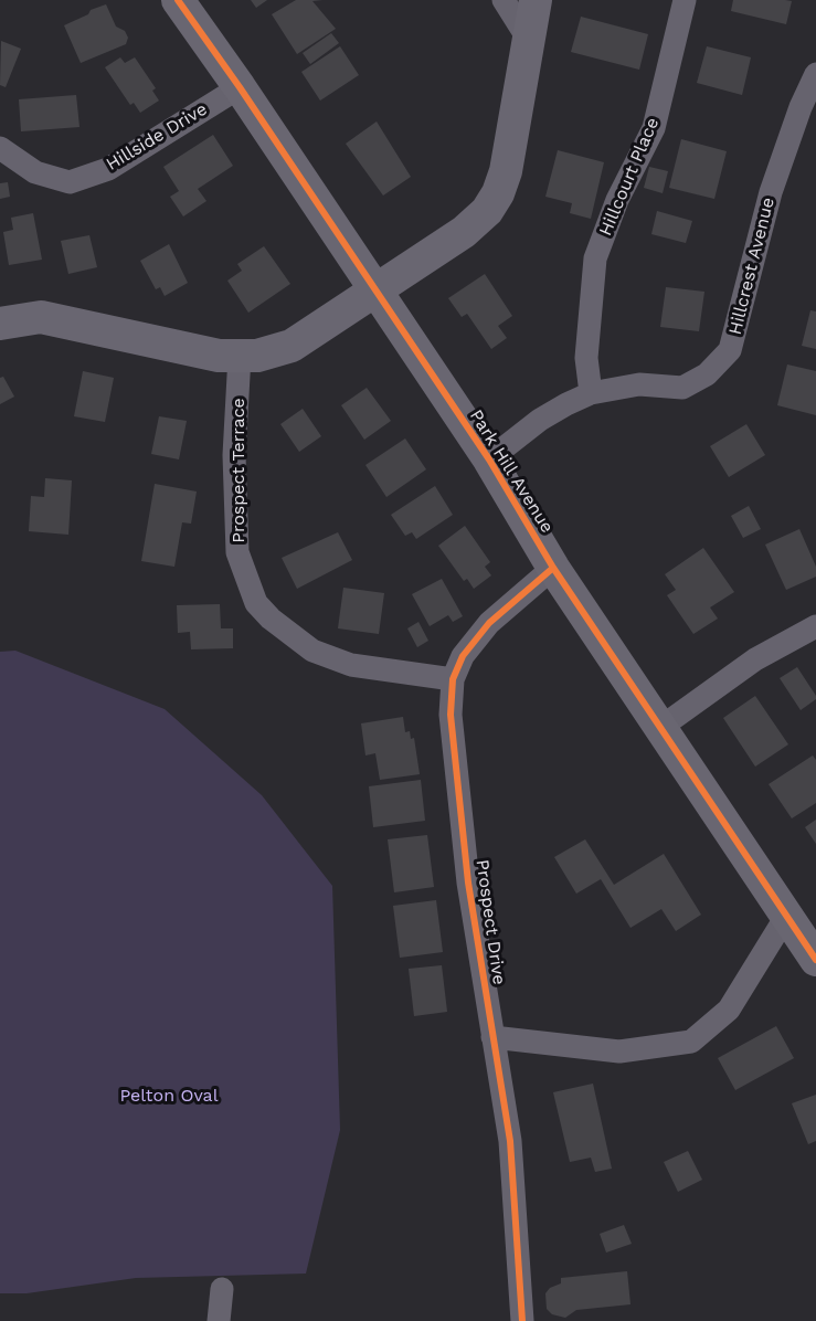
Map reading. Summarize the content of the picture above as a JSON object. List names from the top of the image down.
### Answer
{
  "streets": {
    "street": [
      "Hillside Drive",
      "Hillcourt Place",
      "Hillcrest Avenue",
      "Prospect Terrace",
      "Park Hill Avenue",
      "Prospect Drive"
    ]
  },
  "crossings": [
    ["Hillside Drive", "Park Hill Avenue"],
    ["Hillcourt Place", "Hillcrest Avenue"],
    ["Hillcrest Avenue", "Park Hill Avenue"],
    ["Prospect Terrace", "Prospect Drive"],
    ["Park Hill Avenue", "Prospect Drive"]
  ],
  "parks": ["Pelton Oval"]
}
